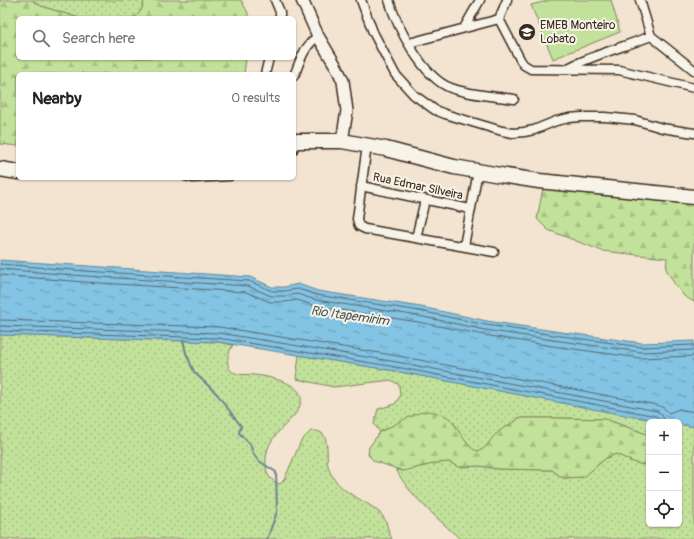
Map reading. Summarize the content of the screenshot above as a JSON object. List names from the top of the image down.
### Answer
{
  "streets": {
    "street": ["Rua Edmar Silveira"]
  },
  "water": ["Rio Itapemirim"],
  "places": {
    "school or university": ["EMEB Monteiro Lobato"]
  },
  "page": {
    "search": "Search here",
    "heading": ["Nearby", "0 results"],
    "map_buttons": ["+", "−"]
  }
}
